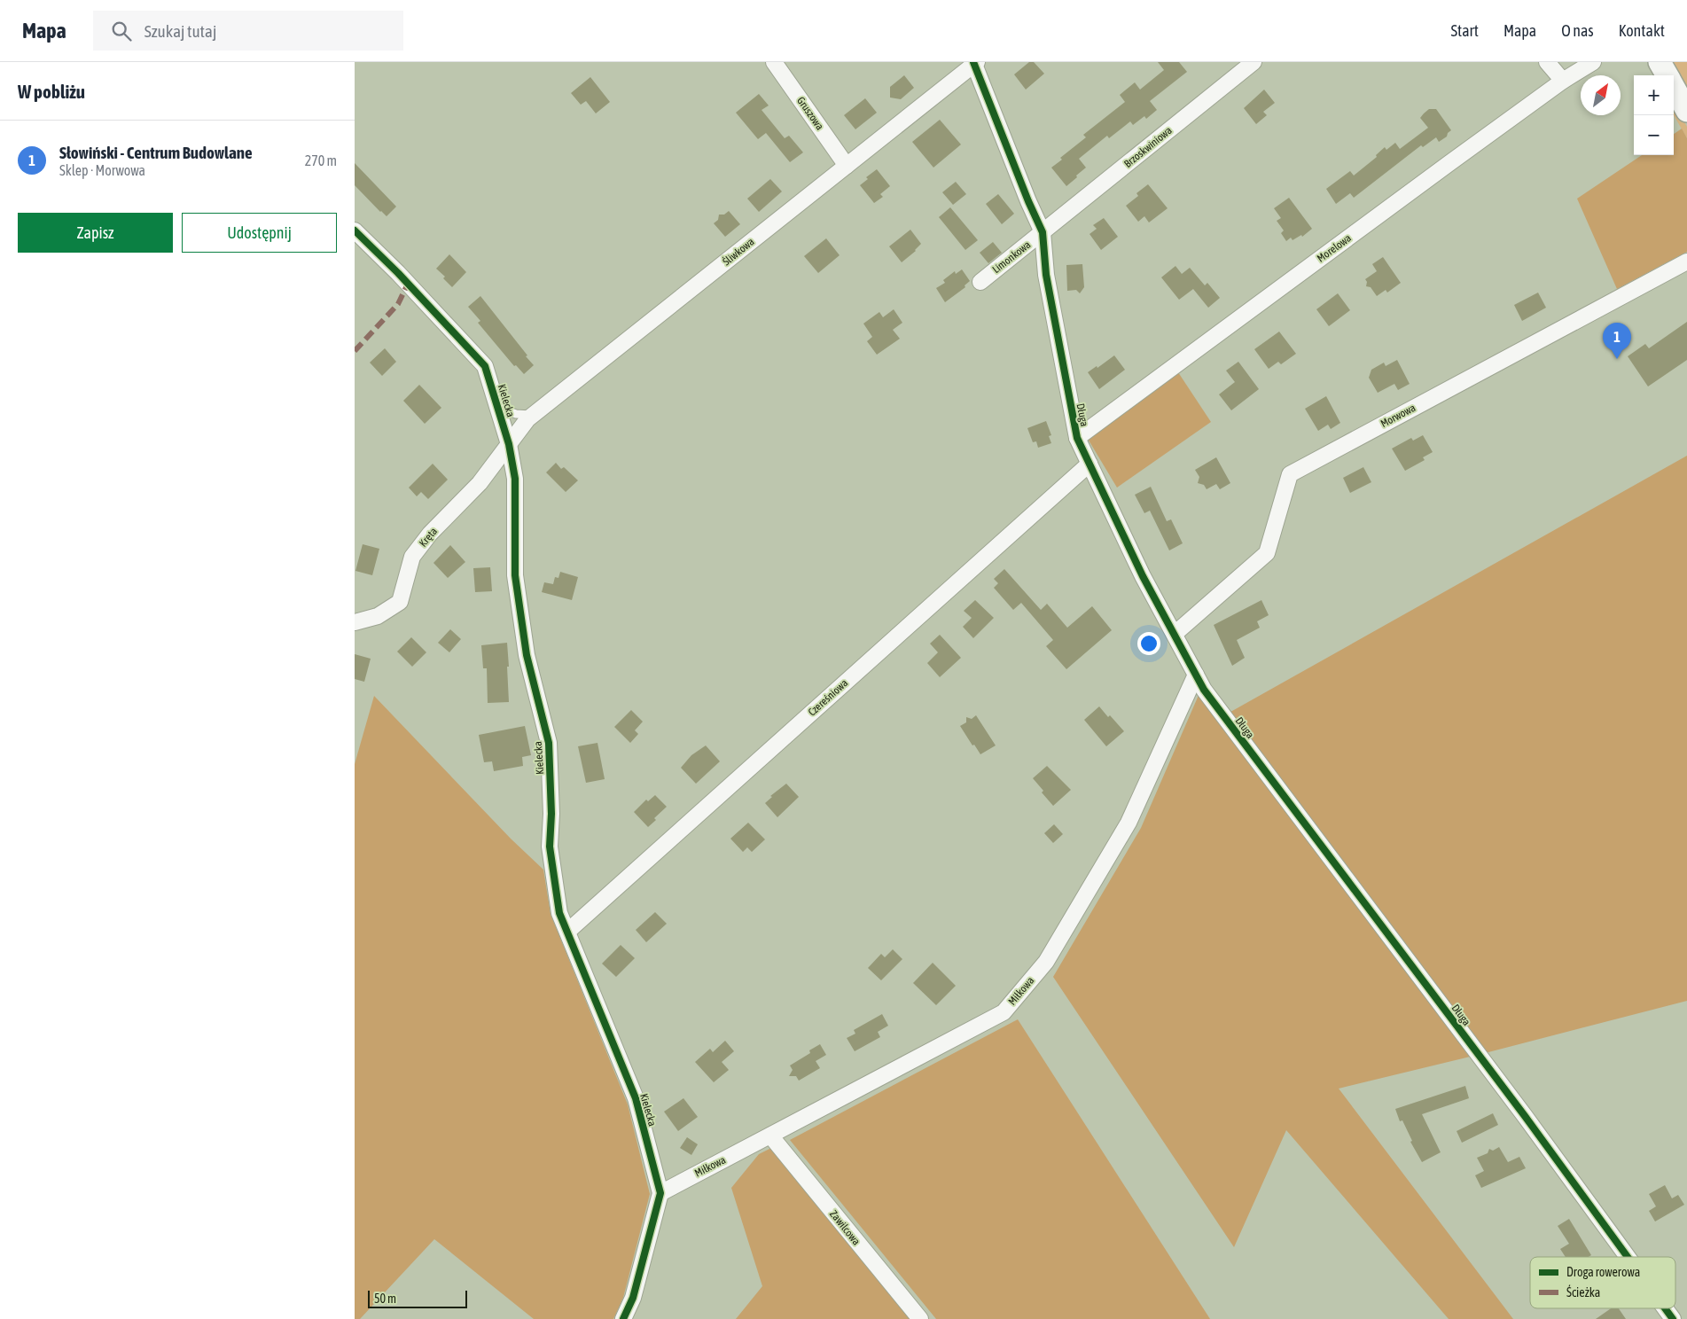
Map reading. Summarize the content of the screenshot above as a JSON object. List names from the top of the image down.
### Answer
{
  "streets": {
    "street": [
      "Gruszowa",
      "Brzoskwiniowa",
      "Morelowa",
      "Śliwkowa",
      "Limonkowa",
      "Kielecka",
      "Długa",
      "Morwowa",
      "Kręta",
      "Czereśniowa",
      "Miłkowa",
      "Zawilcowa"
    ]
  },
  "crossings": [
    ["Gruszowa", "Śliwkowa"],
    ["Brzoskwiniowa", "Limonkowa"],
    ["Brzoskwiniowa", "Długa"],
    ["Morelowa", "Długa"],
    ["Śliwkowa", "Kielecka"],
    ["Śliwkowa", "Długa"],
    ["Śliwkowa", "Kręta"],
    ["Limonkowa", "Długa"],
    ["Kielecka", "Kręta"],
    ["Kielecka", "Czereśniowa"],
    ["Kielecka", "Miłkowa"],
    ["Długa", "Morwowa"],
    ["Długa", "Czereśniowa"],
    ["Długa", "Miłkowa"],
    ["Miłkowa", "Zawilcowa"]
  ],
  "legend": ["Droga rowerowa", "Ścieżka"],
  "scale_bar": "50 m",
  "north": "top right",
  "page": {
    "header": "Mapa",
    "search": "Szukaj tutaj",
    "nav": [
      "Start",
      "Mapa",
      "O nas",
      "Kontakt"
    ],
    "heading": "W pobliżu",
    "map_buttons": ["+", "−"],
    "list": [
      {
        "mark": "1",
        "name": "Słowiński - Centrum Budowlane",
        "note": "Sklep · Morwowa",
        "value": "270 m"
      }
    ],
    "buttons": ["Zapisz", "Udostępnij"],
    "pins": "1",
    "scale": "50 m"
  }
}
